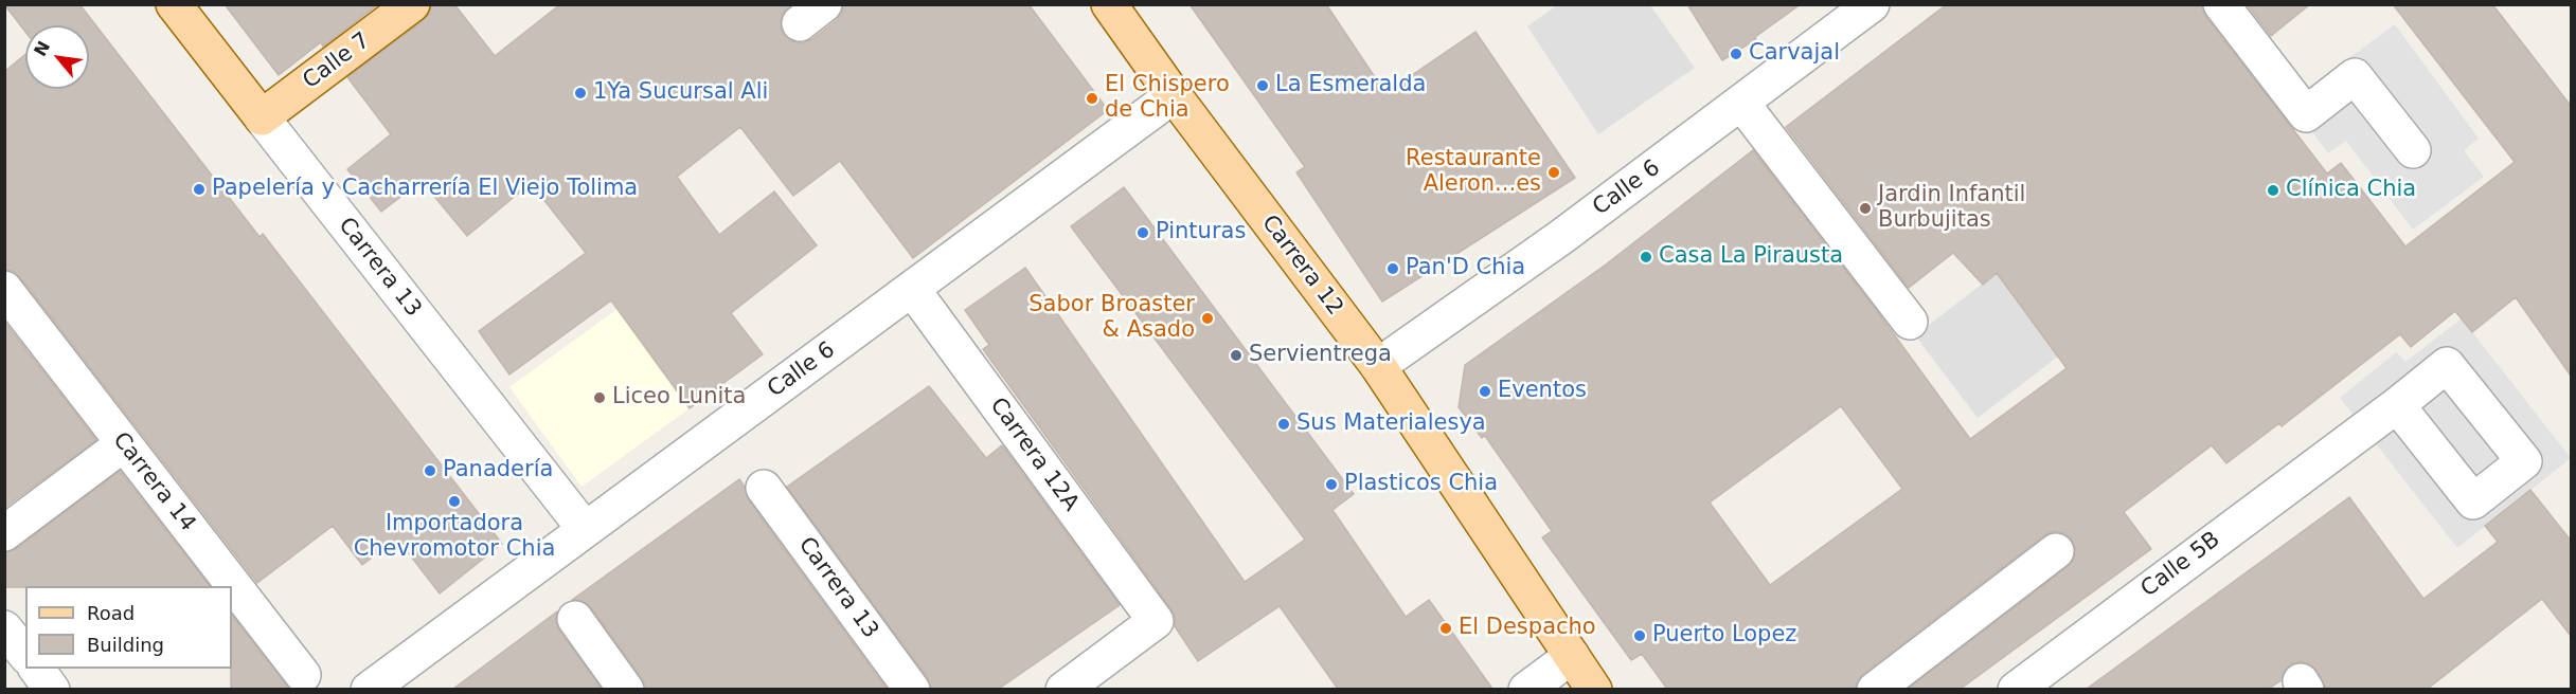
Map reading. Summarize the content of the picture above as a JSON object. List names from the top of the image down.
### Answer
{
  "streets": {
    "main road": ["Calle 7", "Carrera 12", "Carrera 13"],
    "street": [
      "Calle 6",
      "Carrera 12A",
      "Carrera 14",
      "Calle 5B"
    ]
  },
  "crossings": [
    ["Calle 7", "Carrera 13"],
    ["Calle 6", "Carrera 12"],
    ["Calle 6", "Carrera 13"],
    ["Calle 6", "Carrera 12A"]
  ],
  "places": [
    "Carvajal",
    "La Esmeralda",
    "1Ya Sucursal Ali",
    "El Chispero de Chia",
    "Restaurante Aleron...es",
    "Papelería y Cacharrería El Viejo Tolima",
    "Clínica Chia",
    "Jardin Infantil Burbujitas",
    "Pinturas",
    "Casa La Pirausta",
    "Pan'D Chia",
    "Sabor Broaster & Asado",
    "Servientrega",
    "Eventos",
    "Liceo Lunita",
    "Sus Materialesya",
    "Panadería",
    "Plasticos Chia",
    "Importadora Chevromotor Chia",
    "El Despacho",
    "Puerto Lopez"
  ],
  "legend": ["Road", "Building"],
  "north": "top left"
}
